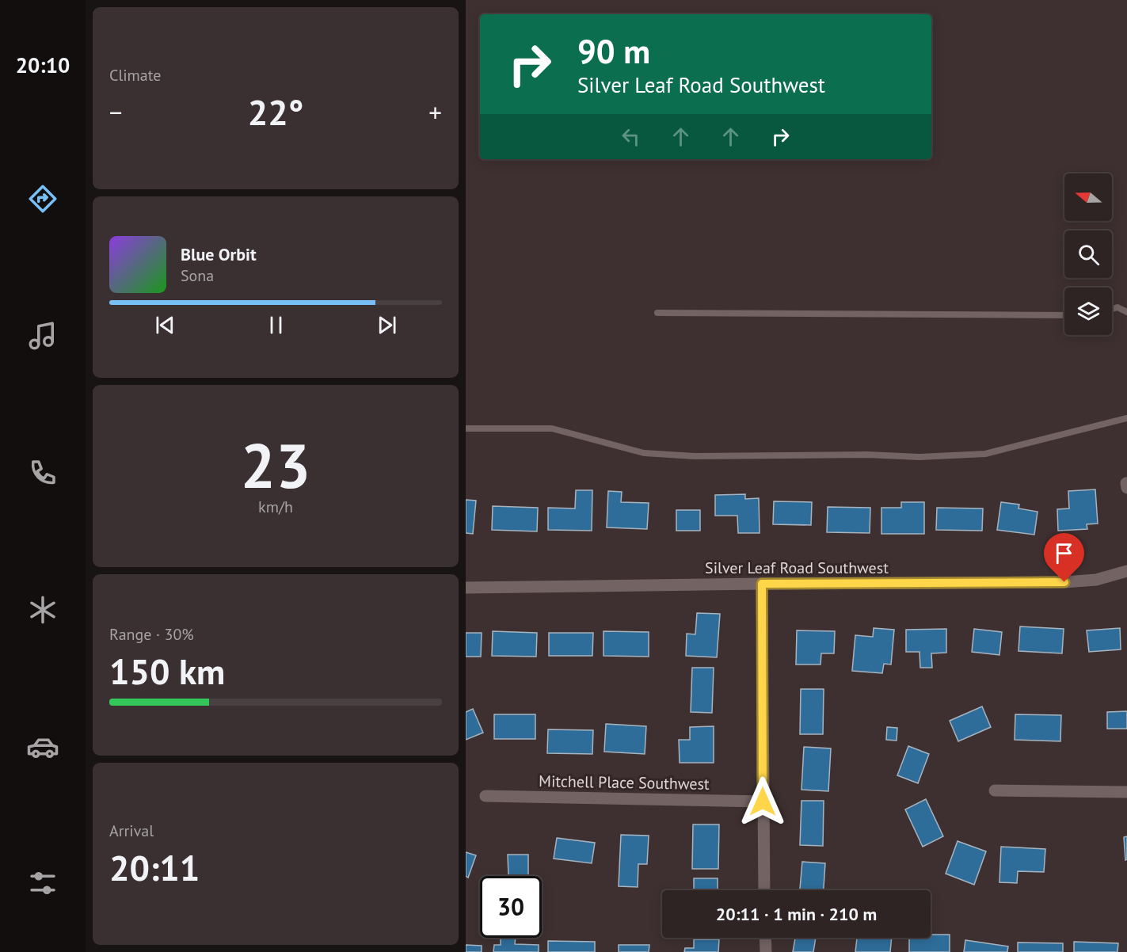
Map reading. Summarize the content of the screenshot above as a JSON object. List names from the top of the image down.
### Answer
{
  "streets": {
    "street": ["Silver Leaf Road Southwest", "Mitchell Place Southwest"]
  },
  "north": "left",
  "page": {
    "tabs": "20:10",
    "tile": [
      "Climate",
      ["23", "km/h"],
      ["Range · 30%", "150 km"],
      ["Arrival", "20:11"]
    ],
    "turn": ["90 m", "Silver Leaf Road Southwest"],
    "heat": ["−", "22°", "+"],
    "song": ["Blue Orbit", "Sona"],
    "limit": "30",
    "trip": "20:11 · 1 min · 210 m"
  }
}
